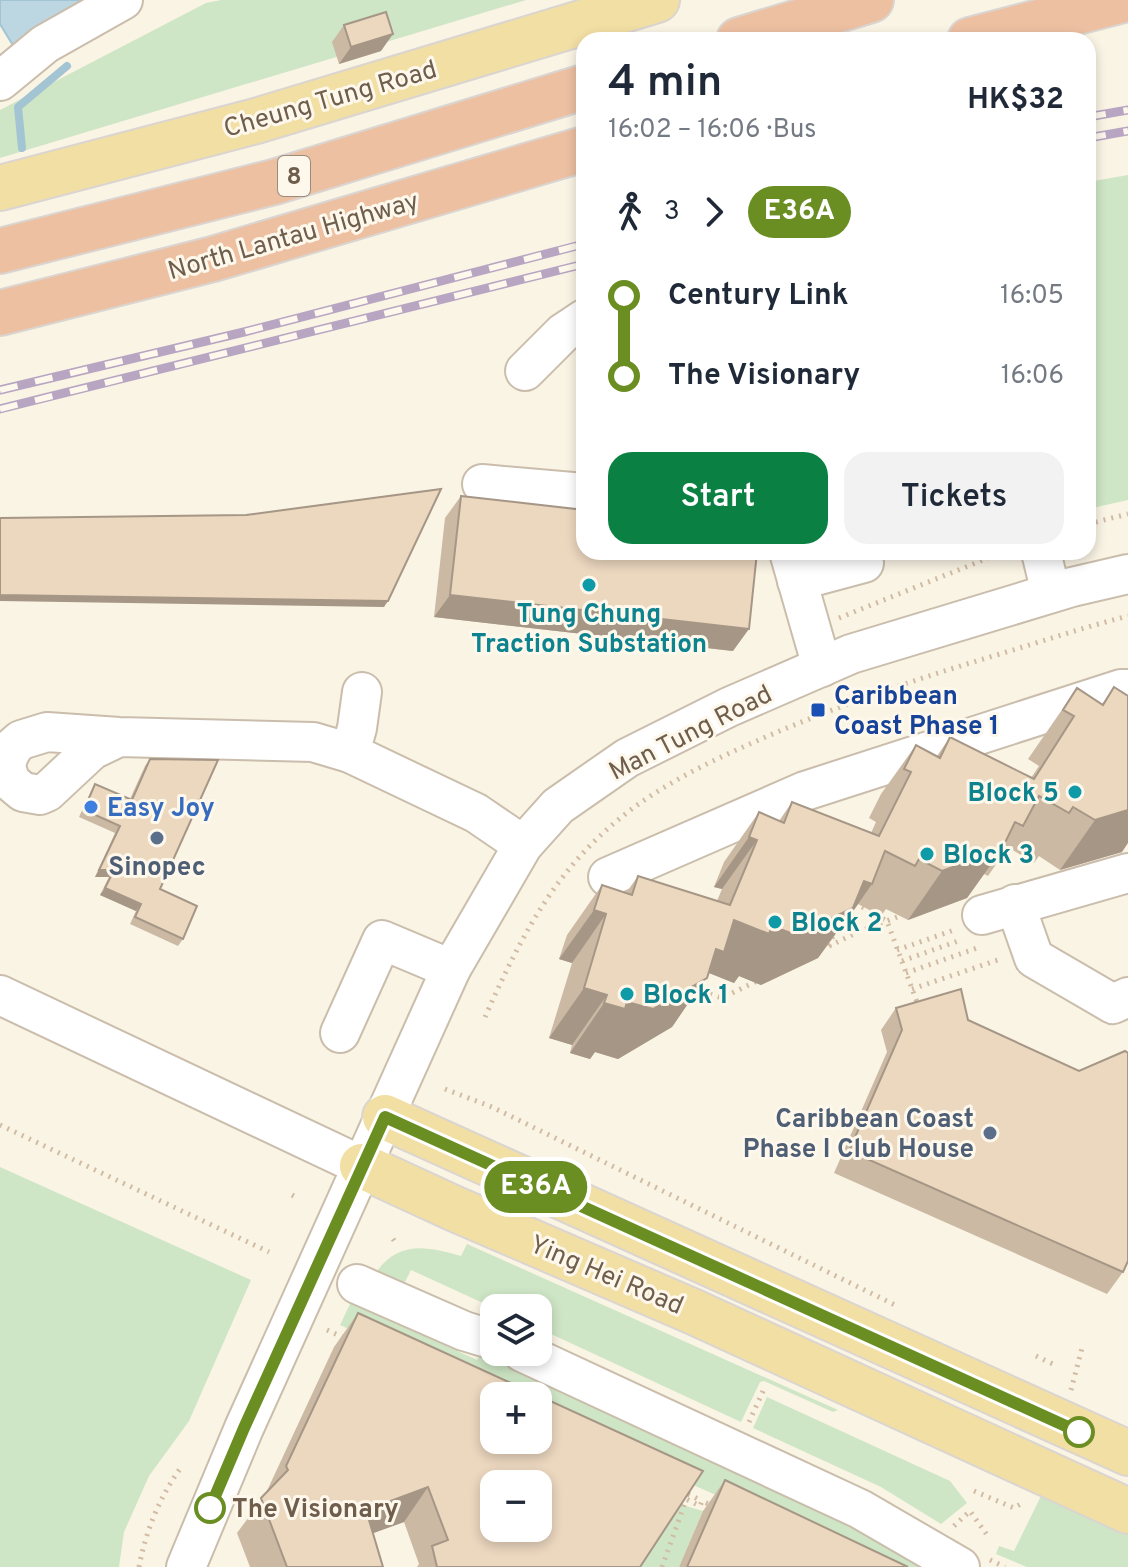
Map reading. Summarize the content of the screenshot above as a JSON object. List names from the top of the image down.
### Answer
{
  "streets": {
    "highway": ["8", "North Lantau Highway"],
    "main road": ["Cheung Tung Road", "Ying Hei Road"],
    "street": ["Man Tung Road"]
  },
  "crossings": [
    ["Man Tung Road", "Ying Hei Road"]
  ],
  "places": {
    "other": [
      "Tung Chung Traction Substation",
      "Block 5",
      "Easy Joy",
      "Sinopec",
      "Block 3",
      "Block 2",
      "Block 1",
      "Caribbean Coast Phase I Club House",
      "The Visionary"
    ],
    "transit": ["Caribbean Coast Phase 1"]
  },
  "lines": ["bus line E36A"],
  "page": {
    "on_map": "E36A",
    "heading": ["4 min", "16:02 – 16:06 · Bus", "HK$32"],
    "legs": ["3", "E36A"],
    "list": [
      {
        "name": "Century Link",
        "value": "16:05"
      },
      {
        "name": "The Visionary",
        "value": "16:06"
      }
    ],
    "buttons": ["Start", "Tickets"],
    "map_buttons": ["+", "−"]
  }
}
